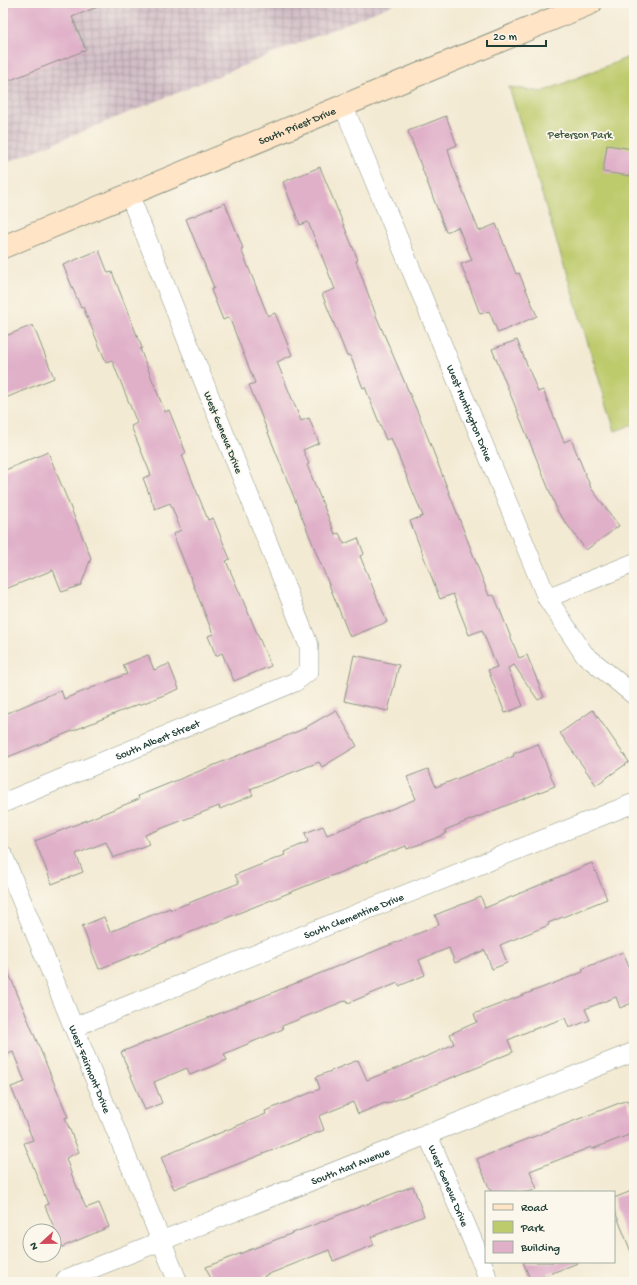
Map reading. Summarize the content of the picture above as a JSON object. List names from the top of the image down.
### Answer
{
  "streets": {
    "main road": ["South Priest Drive"],
    "street": [
      "West Huntington Drive",
      "West Geneva Drive",
      "South Albert Street",
      "South Clementine Drive",
      "West Fairmont Drive",
      "South Harl Avenue"
    ]
  },
  "crossings": [
    ["South Priest Drive", "West Huntington Drive"],
    ["South Priest Drive", "West Geneva Drive"],
    ["West Geneva Drive", "South Albert Street"],
    ["West Geneva Drive", "South Harl Avenue"],
    ["South Clementine Drive", "West Fairmont Drive"],
    ["West Fairmont Drive", "South Harl Avenue"]
  ],
  "parks": ["Peterson Park"],
  "legend": ["Road", "Park", "Building"],
  "scale_bar": "20 m",
  "north": "left"
}
